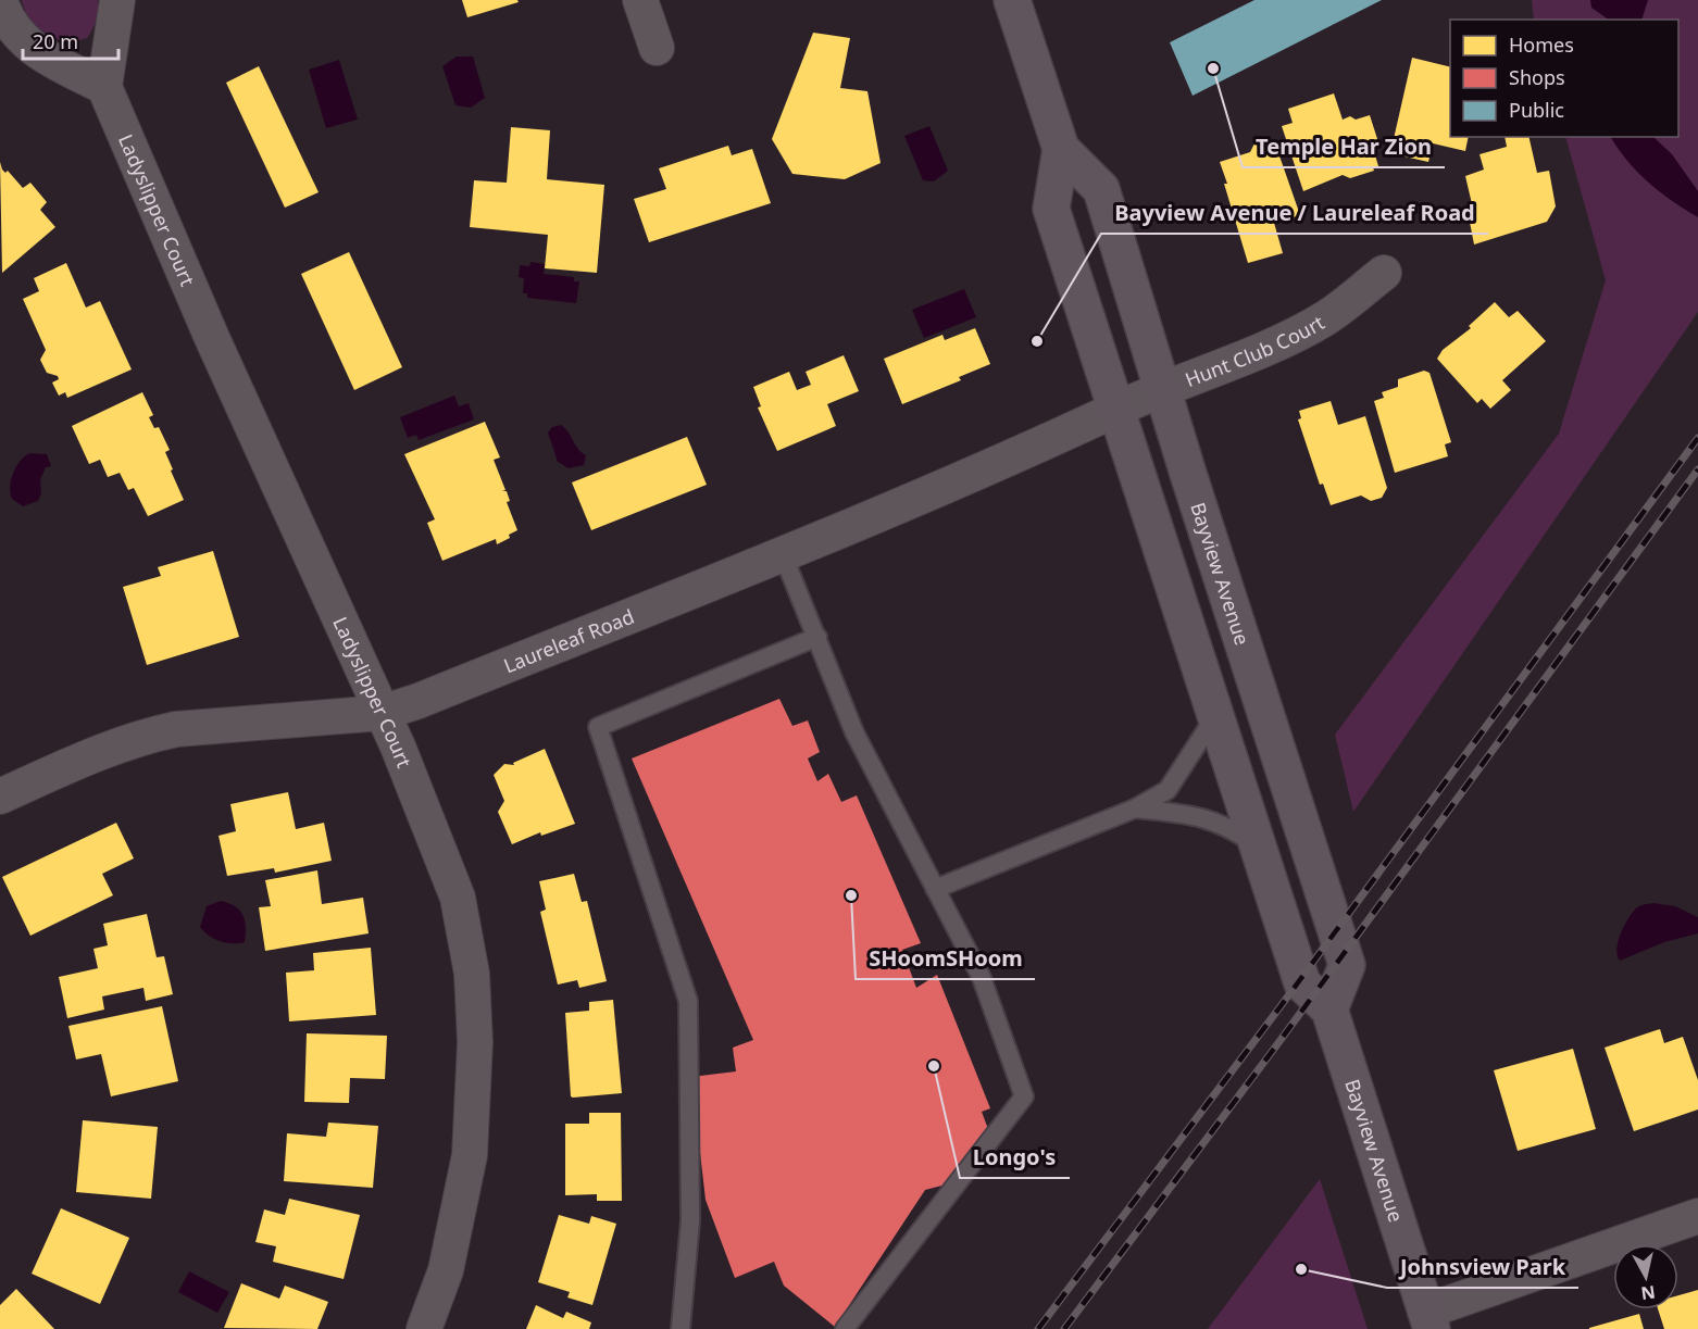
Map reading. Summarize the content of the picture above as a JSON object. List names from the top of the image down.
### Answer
{
  "streets": {
    "main road": ["Bayview Avenue"],
    "street": ["Ladyslipper Court", "Hunt Club Court", "Laureleaf Road"]
  },
  "crossings": [
    ["Ladyslipper Court", "Laureleaf Road"],
    ["Hunt Club Court", "Bayview Avenue"],
    ["Hunt Club Court", "Laureleaf Road"],
    ["Bayview Avenue", "Laureleaf Road"]
  ],
  "places": [
    "Temple Har Zion",
    "Bayview Avenue / Laureleaf Road",
    "SHoomSHoom",
    "Longo's",
    "Johnsview Park"
  ],
  "legend": ["Homes", "Shops", "Public"],
  "scale_bar": "20 m",
  "north": "bottom"
}
